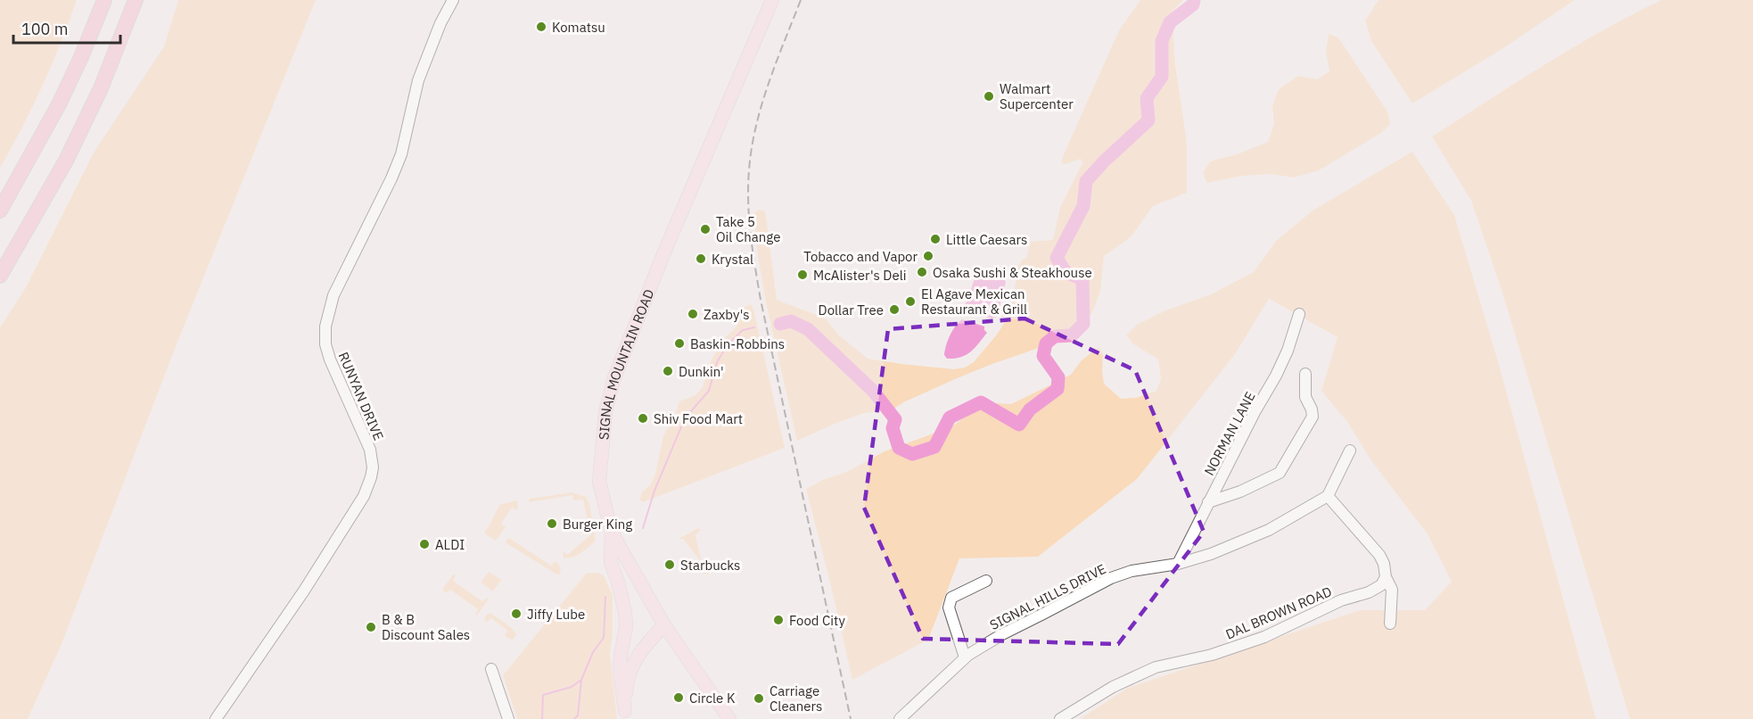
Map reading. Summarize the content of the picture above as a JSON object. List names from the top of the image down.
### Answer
{
  "streets": {
    "main road": ["SIGNAL MOUNTAIN ROAD"],
    "street": [
      "RUNYAN DRIVE",
      "NORMAN LANE",
      "SIGNAL HILLS DRIVE",
      "DAL BROWN ROAD"
    ]
  },
  "crossings": [
    ["NORMAN LANE", "SIGNAL HILLS DRIVE"]
  ],
  "places": [
    "Komatsu",
    "Walmart Supercenter",
    "Take 5 Oil Change",
    "Little Caesars",
    "Tobacco and Vapor",
    "Krystal",
    "Osaka Sushi & Steakhouse",
    "McAlister's Deli",
    "El Agave Mexican Restaurant & Grill",
    "Dollar Tree",
    "Zaxby's",
    "Baskin-Robbins",
    "Dunkin'",
    "Shiv Food Mart",
    "Burger King",
    "ALDI",
    "Starbucks",
    "Jiffy Lube",
    "Food City",
    "B & B Discount Sales",
    "Circle K",
    "Carriage Cleaners"
  ],
  "scale_bar": "100 m"
}
